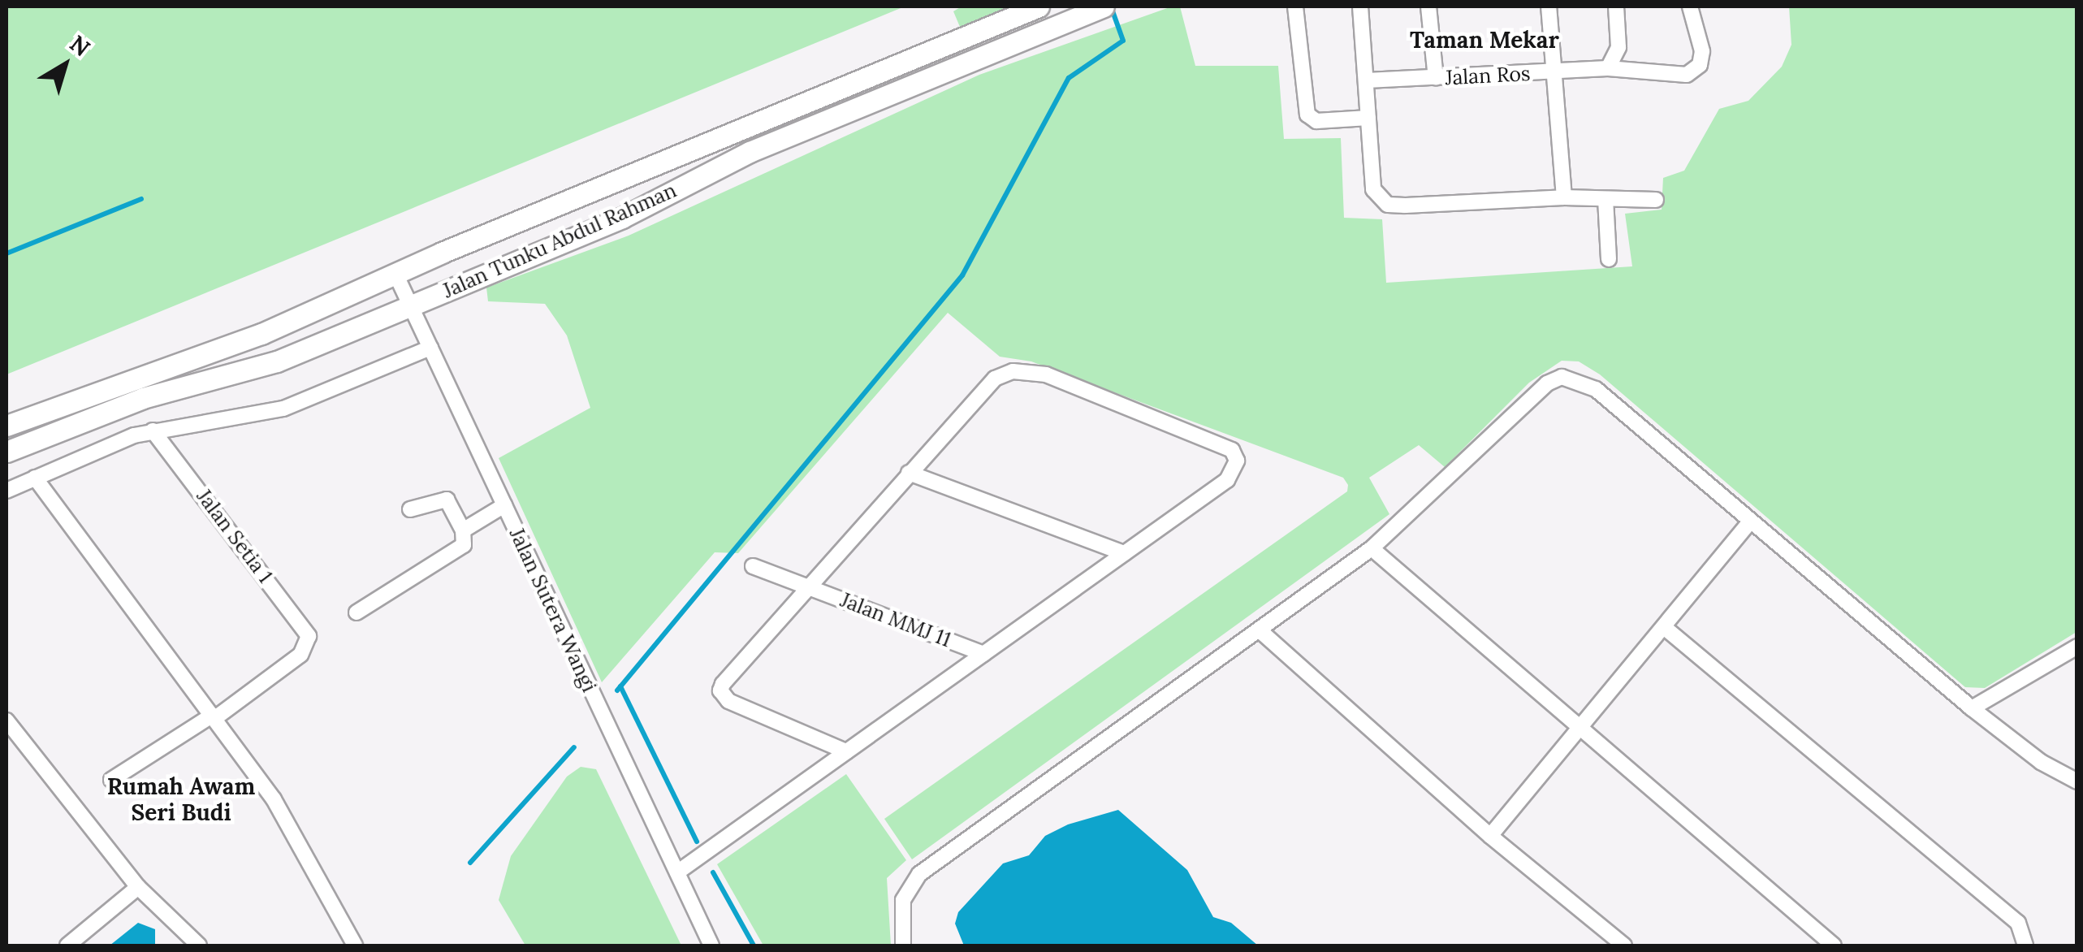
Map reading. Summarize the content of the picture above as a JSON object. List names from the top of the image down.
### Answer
{
  "streets": {
    "main road": ["Jalan Tunku Abdul Rahman"],
    "street": [
      "Jalan Ros",
      "Jalan Setia 1",
      "Jalan Sutera Wangi",
      "Jalan MMJ 11"
    ]
  },
  "crossings": [
    ["Jalan Tunku Abdul Rahman", "Jalan Sutera Wangi"]
  ],
  "districts": ["Taman Mekar", "Rumah Awam Seri Budi"],
  "north": "top right"
}
